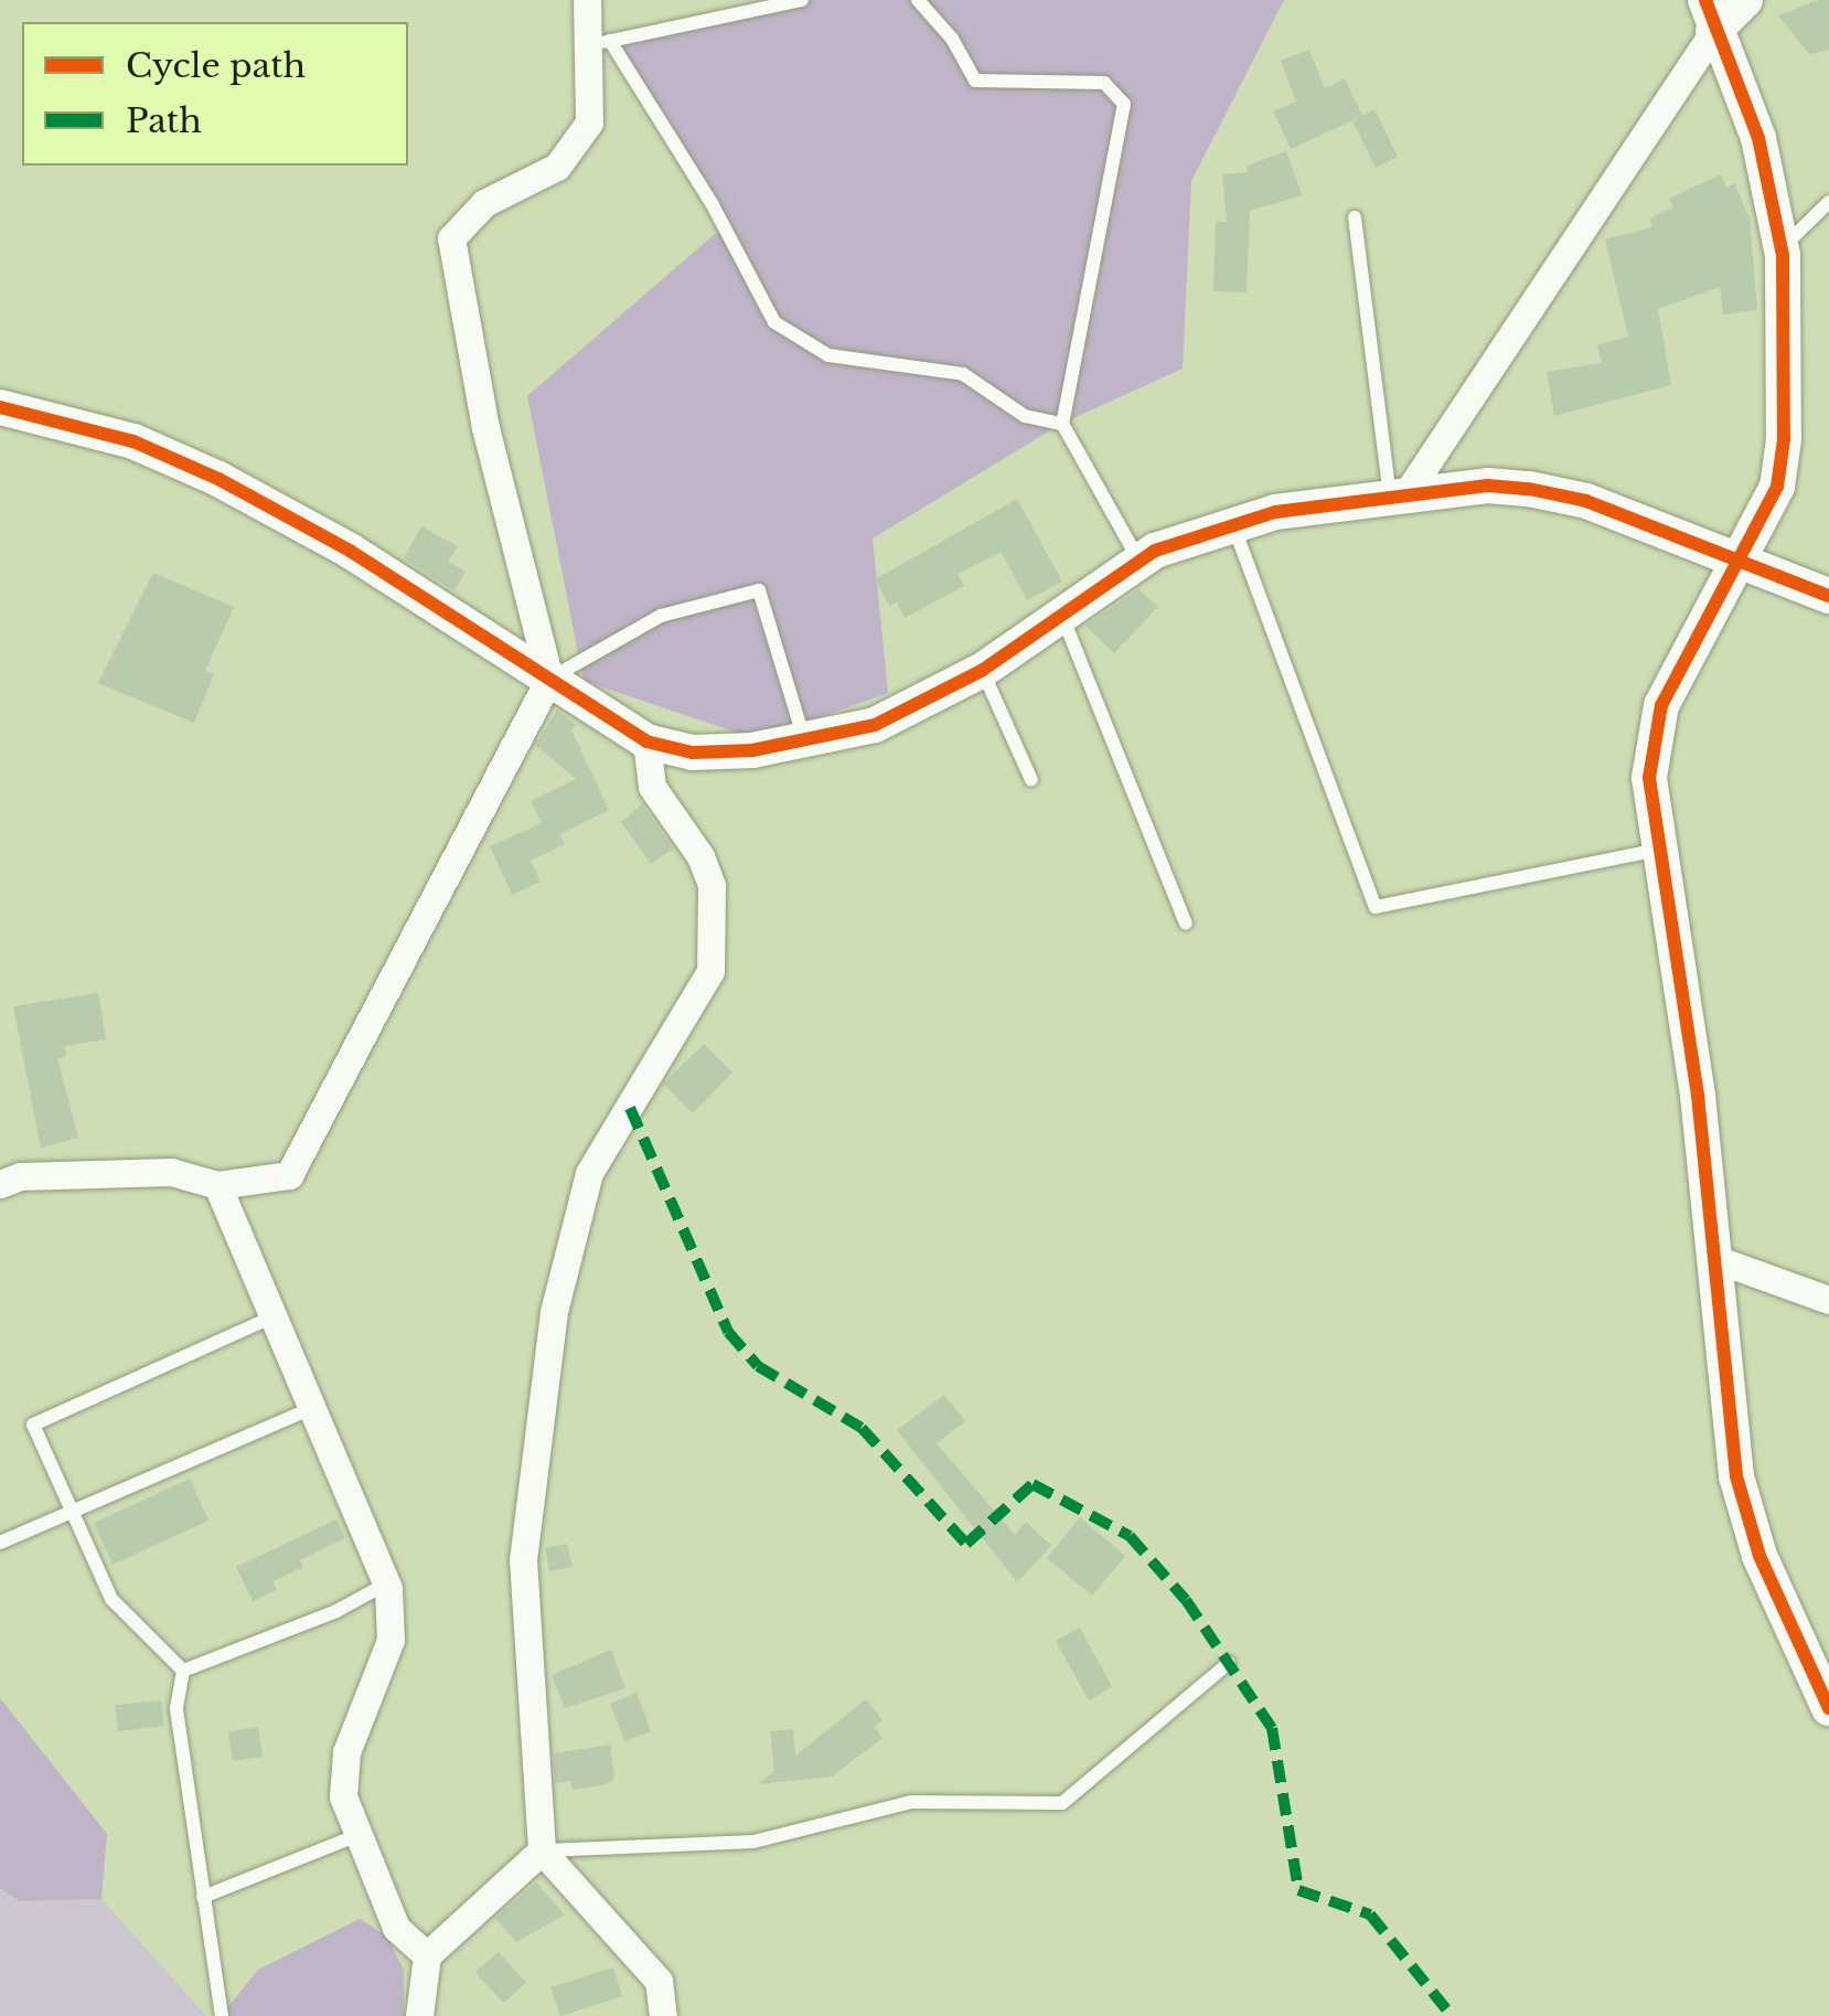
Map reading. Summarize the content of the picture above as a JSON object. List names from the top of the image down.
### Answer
{
  "legend": ["Cycle path", "Path"]
}
